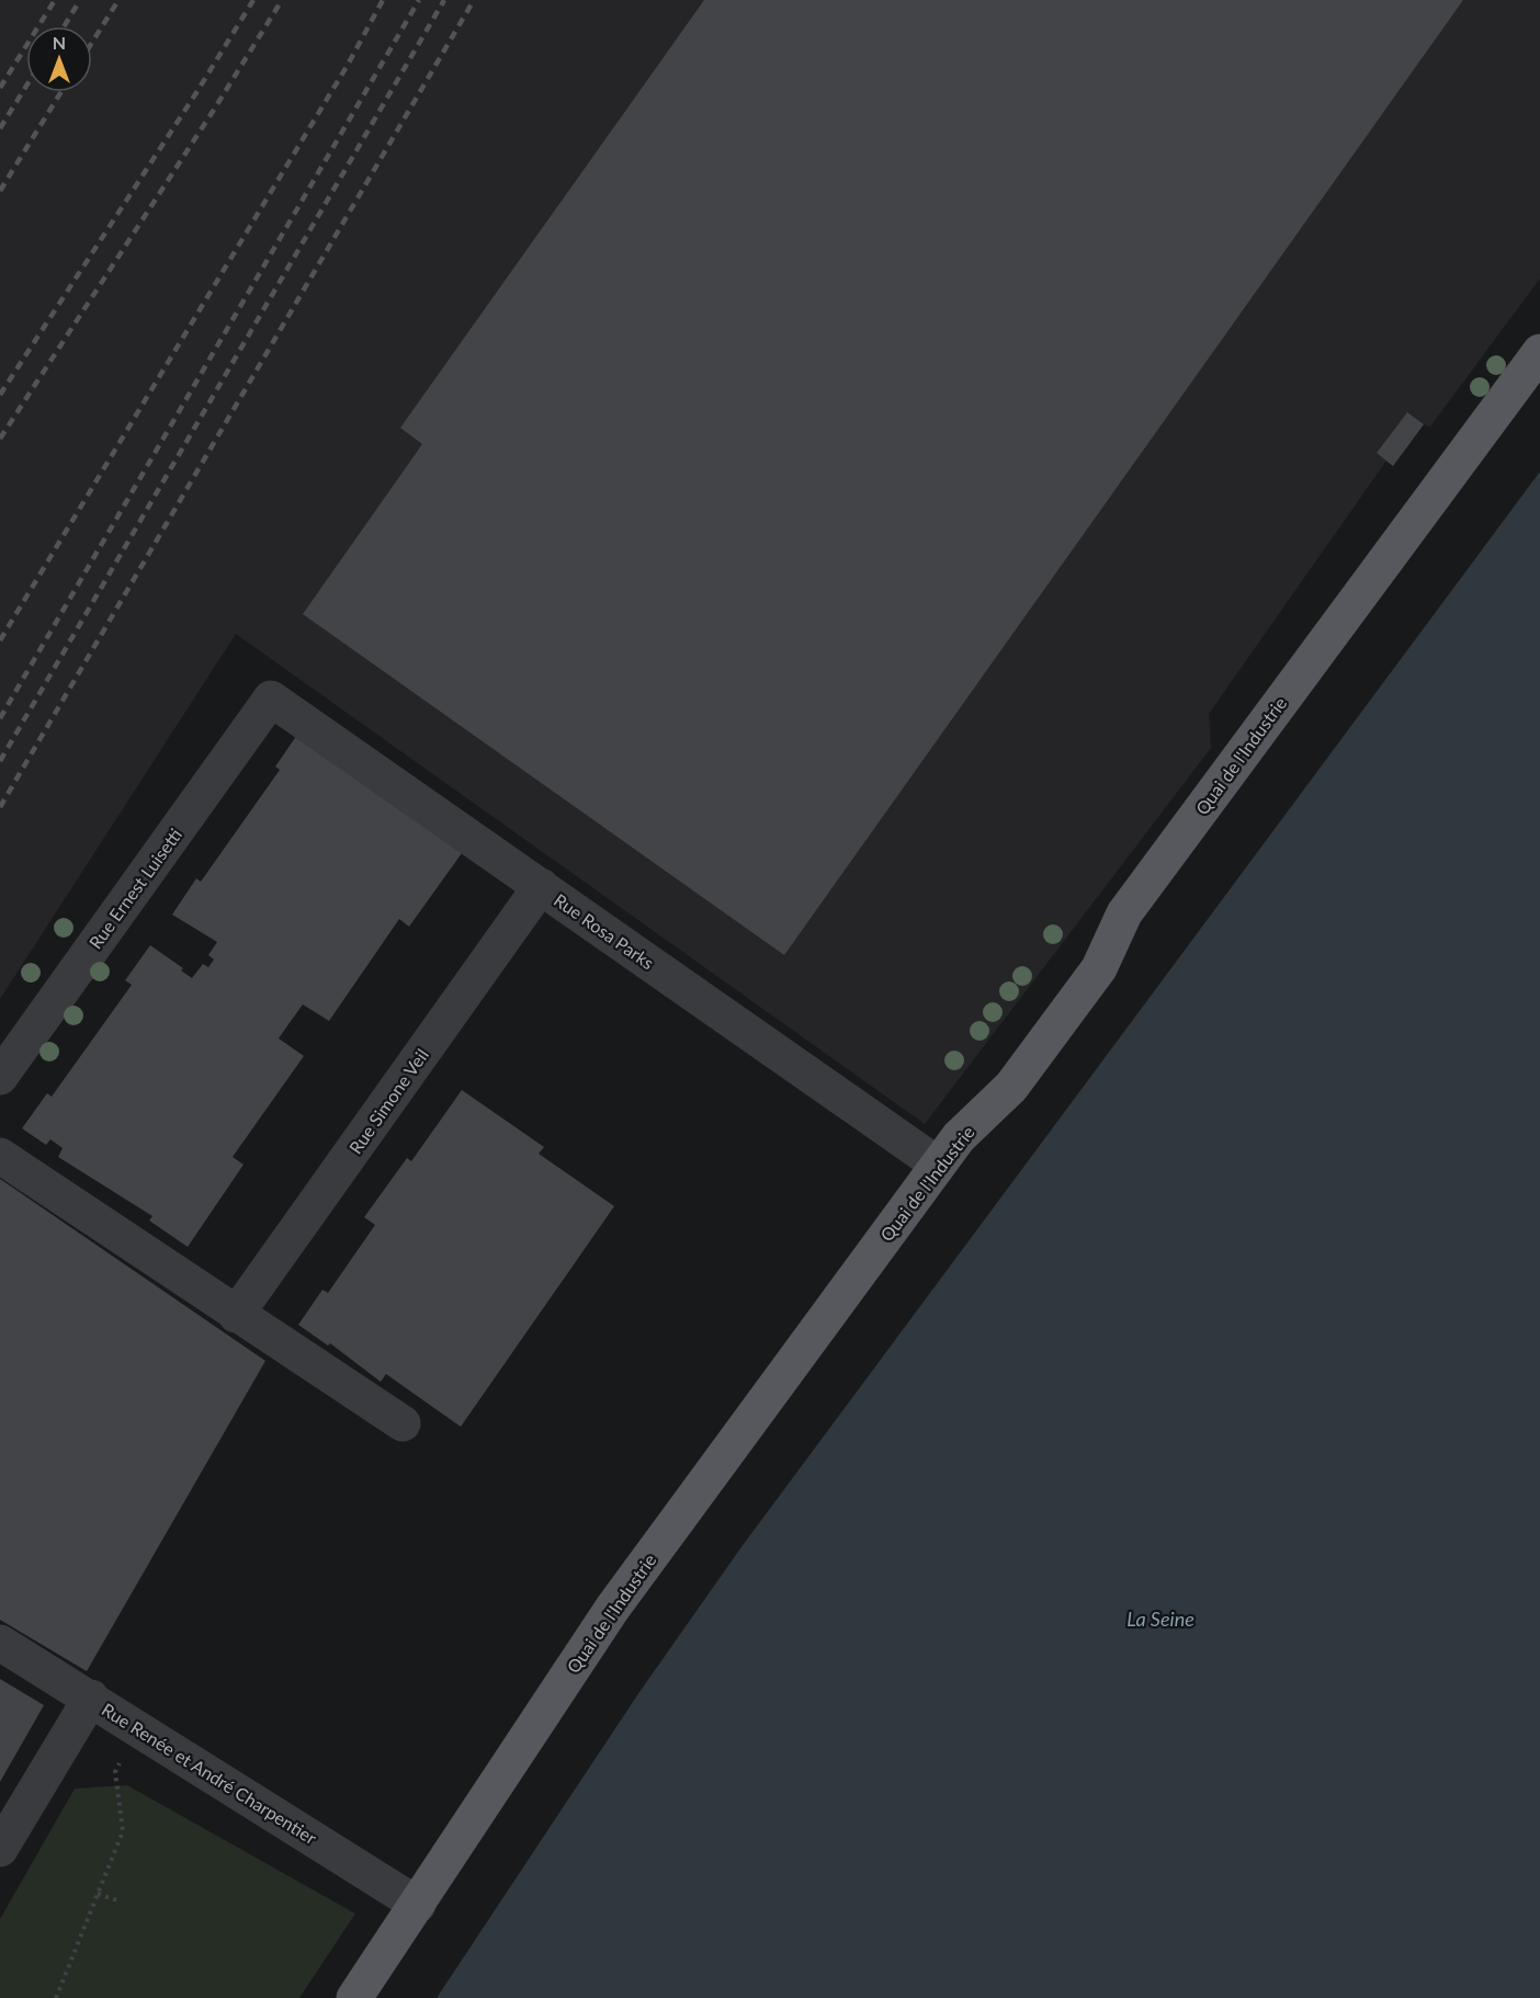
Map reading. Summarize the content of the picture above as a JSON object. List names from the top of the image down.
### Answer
{
  "streets": {
    "main road": ["Quai de l'Industrie"],
    "street": [
      "Rue Ernest Luisetti",
      "Rue Rosa Parks",
      "Rue Simone Veil",
      "Rue Renée et André Charpentier"
    ]
  },
  "crossings": [
    ["Quai de l'Industrie", "Rue Rosa Parks"],
    ["Quai de l'Industrie", "Rue Renée et André Charpentier"],
    ["Rue Ernest Luisetti", "Rue Rosa Parks"],
    ["Rue Rosa Parks", "Rue Simone Veil"]
  ],
  "water": ["La Seine"],
  "north": "top"
}
